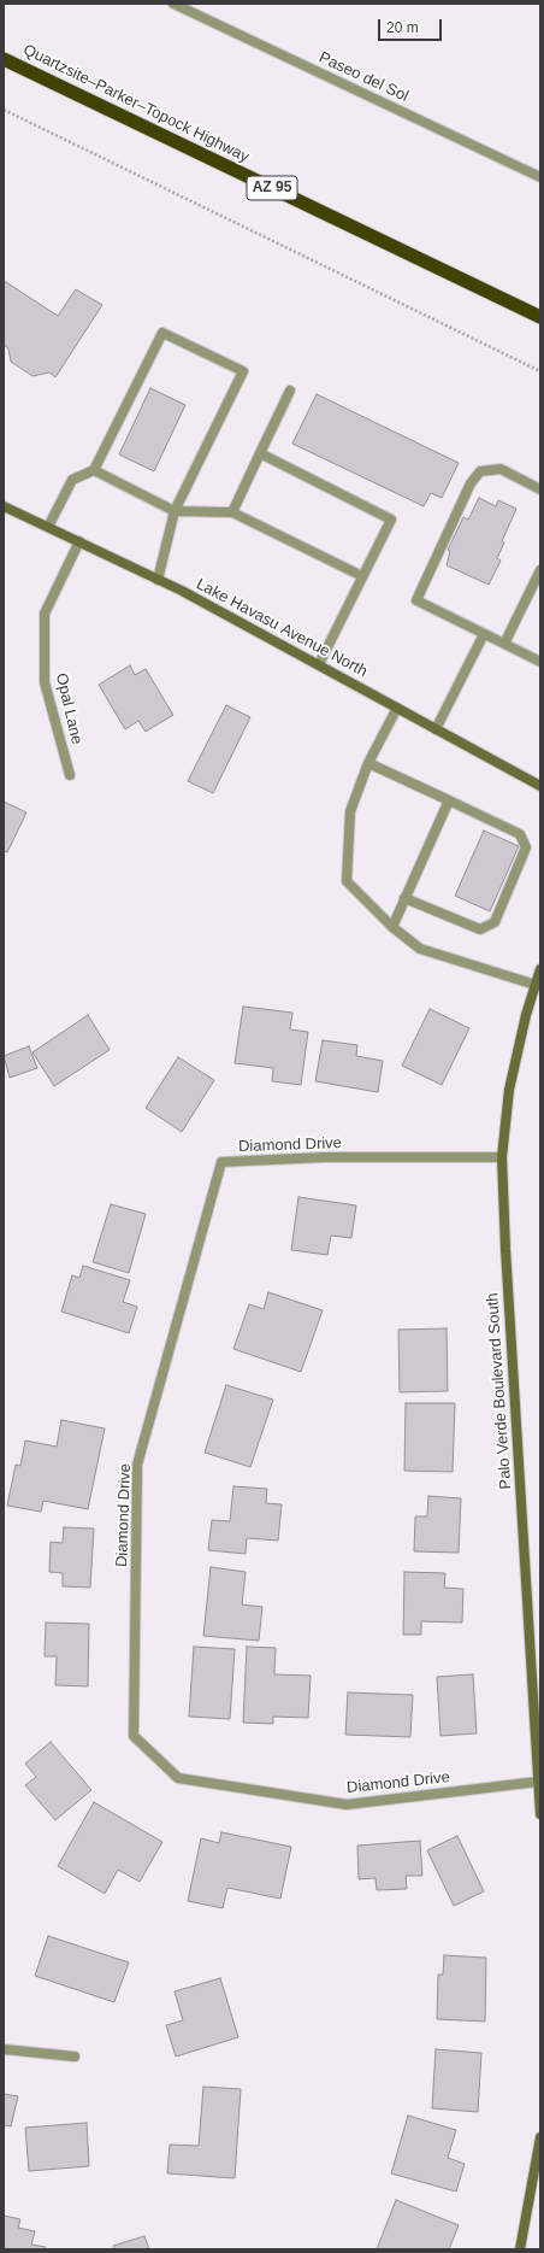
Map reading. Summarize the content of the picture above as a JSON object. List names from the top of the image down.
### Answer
{
  "streets": {
    "highway": ["Quartzsite–Parker–Topock Highway", "AZ 95"],
    "main road": ["Lake Havasu Avenue North", "Palo Verde Boulevard South"],
    "street": ["Paseo del Sol", "Opal Lane", "Diamond Drive"]
  },
  "crossings": [
    ["Lake Havasu Avenue North", "Opal Lane"],
    ["Diamond Drive", "Palo Verde Boulevard South"]
  ],
  "scale_bar": "20 m"
}
